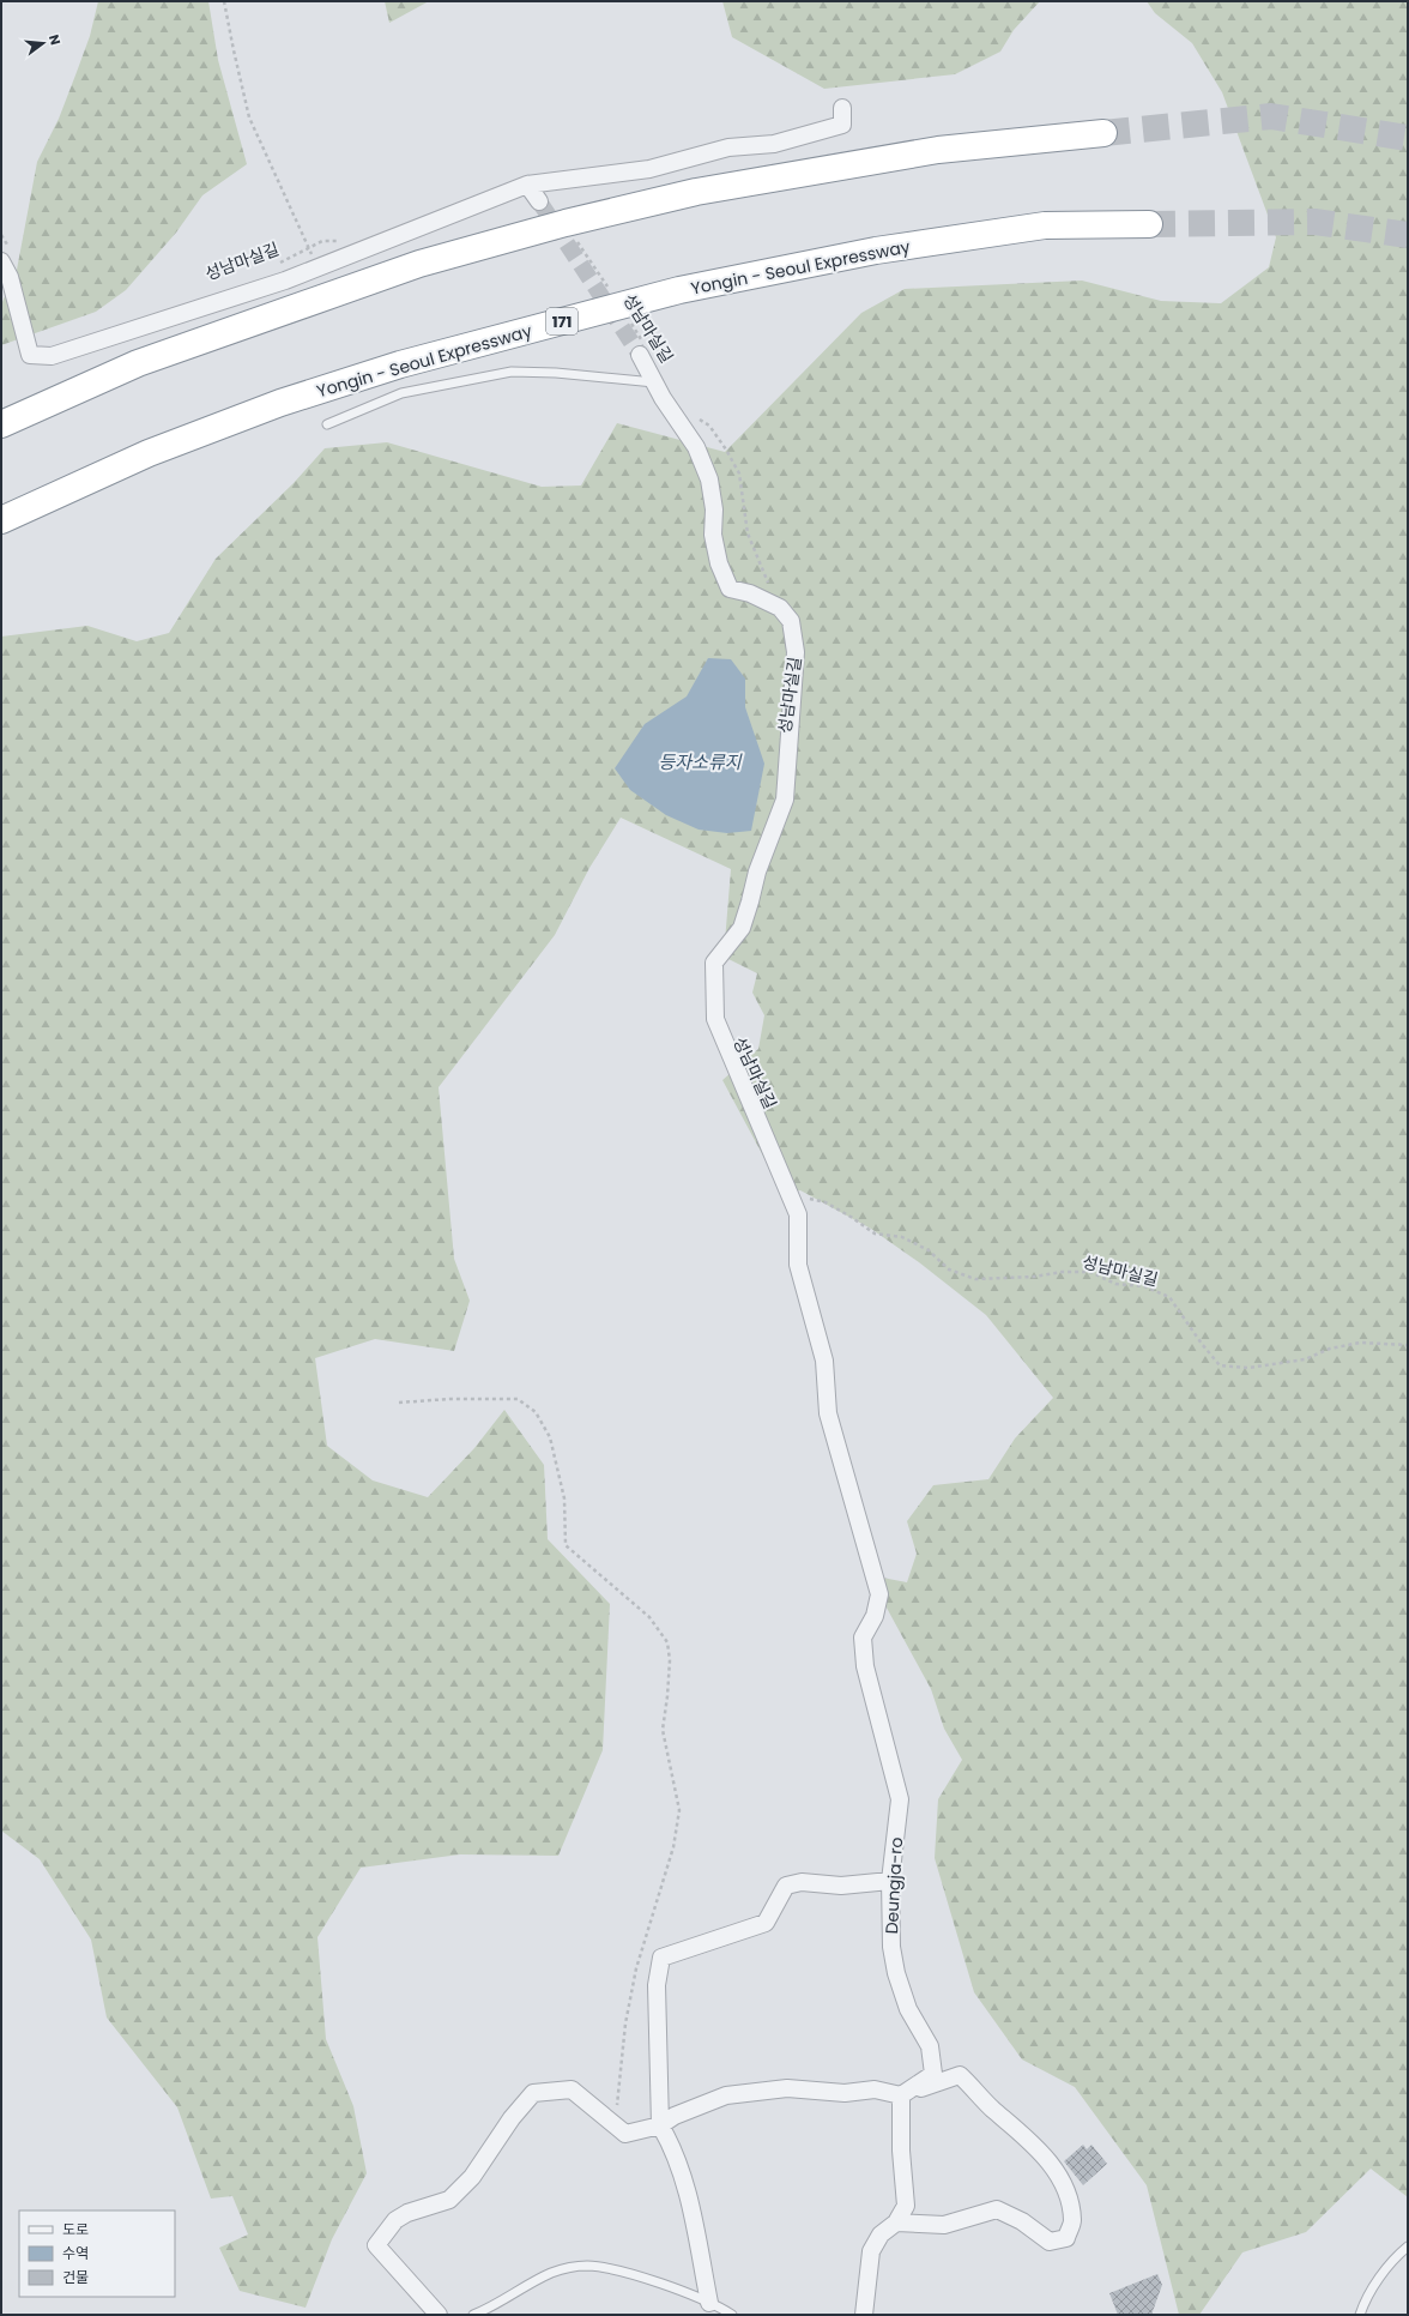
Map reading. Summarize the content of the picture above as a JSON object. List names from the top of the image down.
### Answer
{
  "streets": {
    "highway": ["Yongin - Seoul Expressway", "171"],
    "street": ["Deungja-ro"],
    "path": ["성남마실길"]
  },
  "water": ["등자소류지"],
  "legend": ["도로", "수역", "건물"],
  "north": "right"
}
